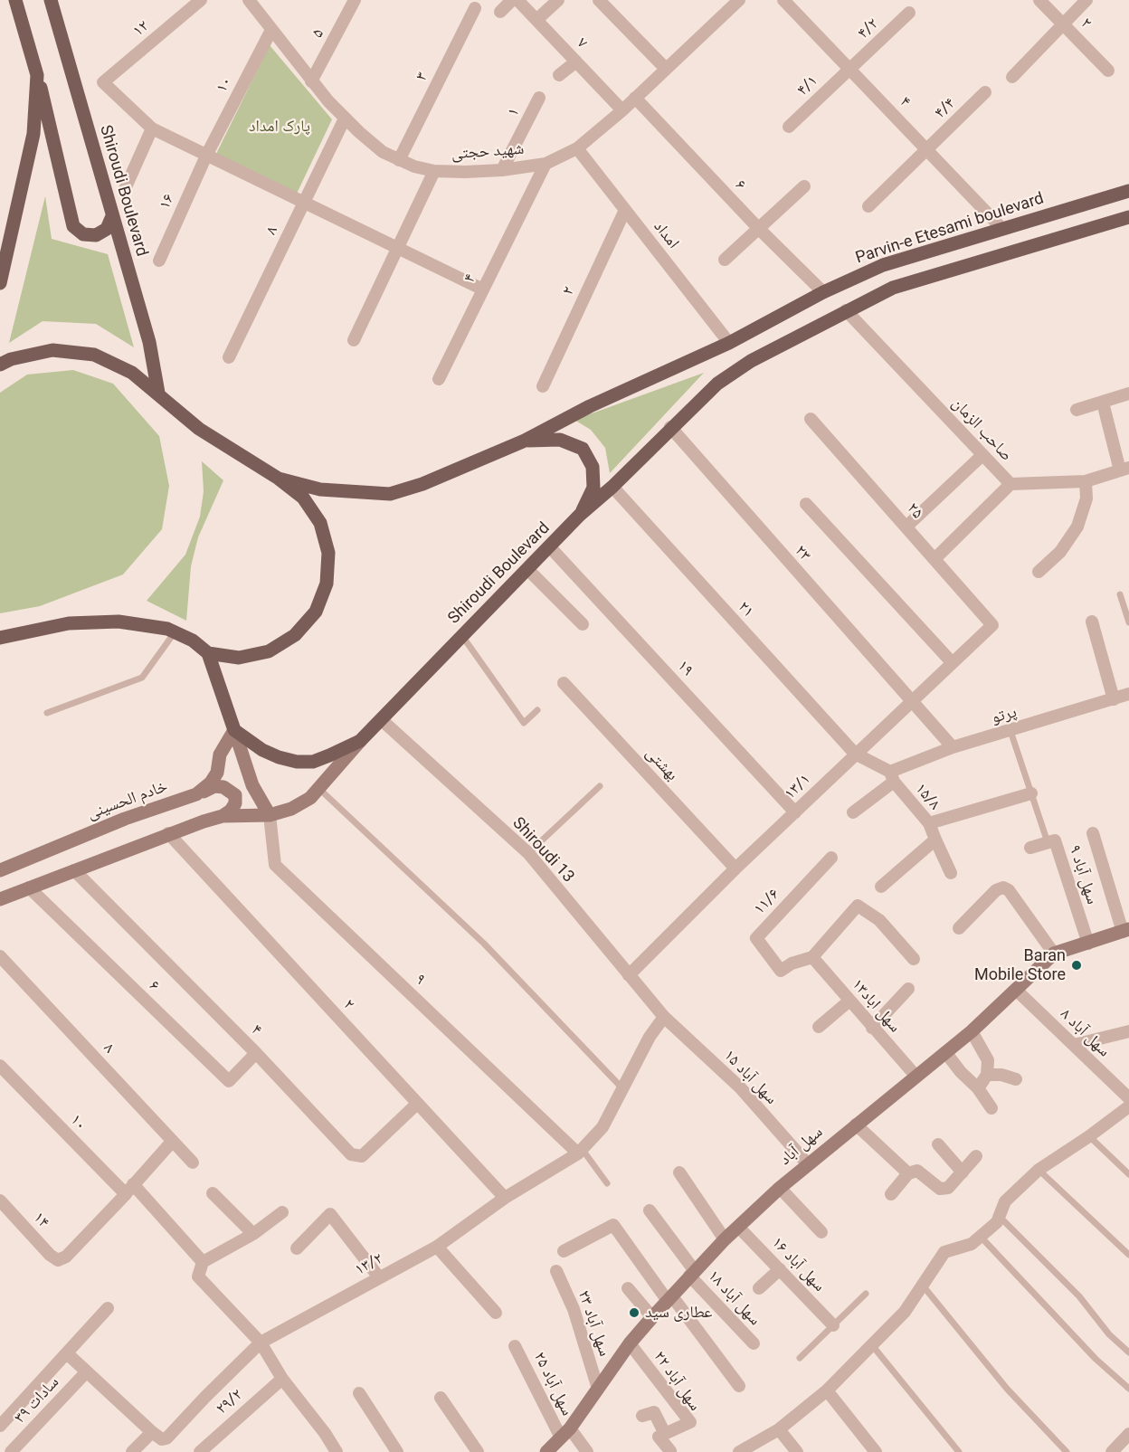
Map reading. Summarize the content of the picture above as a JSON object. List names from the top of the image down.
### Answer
{
  "streets": {
    "main road": [
      "Shiroudi Boulevard",
      "Parvin-e Etesami boulevard",
      "خادم الحسینی",
      "سهل آباد"
    ],
    "street": [
      "۲",
      "۱۲",
      "۴/۲",
      "۵",
      "۷",
      "۳",
      "۱۰",
      "۴/۱",
      "۴",
      "۴/۴",
      "۱",
      "شهید حجتی",
      "۶",
      "۱۶",
      "۸",
      "امداد",
      "صاحب الزمان",
      "۲۵",
      "۲۳",
      "۲۱",
      "۱۹",
      "پرتو",
      "بهشتی",
      "۱۳/۱",
      "۱۵/۸",
      "Shiroudi 13",
      "سهل آباد ۹",
      "۱۱/۶",
      "۹",
      "سهل اباد۱۳",
      "سهل آباد ۸",
      "سهل آباد ۱۵",
      "۱۴",
      "۱۳/۲",
      "سهل آباد ۱۶",
      "سهل آباد ۱۸",
      "سهل آباد ۲۳",
      "سهل آباد ۲۲",
      "سهل آباد ۲۵",
      "سادات ۳۹",
      "۲۹/۲"
    ]
  },
  "crossings": [
    ["۲", "۴"],
    ["۲", "امداد"],
    ["۲", "۱۳/۲"],
    ["۴/۲", "۴/۱"],
    ["۴/۲", "۴"],
    ["۵", "شهید حجتی"],
    ["۷", "شهید حجتی"],
    ["۳", "شهید حجتی"],
    ["۱۰", "شهید حجتی"],
    ["۱۰", "۱۶"],
    ["۱۰", "۱۴"],
    ["۴/۱", "۴"],
    ["۴", "۴/۴"],
    ["۴", "شهید حجتی"],
    ["۴", "۶"],
    ["۴", "Parvin-e Etesami boulevard"],
    ["۱", "شهید حجتی"],
    ["شهید حجتی", "۶"],
    ["شهید حجتی", "۸"],
    ["شهید حجتی", "امداد"],
    ["۶", "Parvin-e Etesami boulevard"],
    ["Shiroudi Boulevard", "صاحب الزمان"],
    ["Shiroudi Boulevard", "۲۳"],
    ["Shiroudi Boulevard", "۲۱"],
    ["Shiroudi Boulevard", "۱۹"],
    ["Shiroudi Boulevard", "خادم الحسینی"],
    ["Shiroudi Boulevard", "Shiroudi 13"],
    ["Parvin-e Etesami boulevard", "امداد"],
    ["۲۵", "۱۳/۱"],
    ["۲۳", "پرتو"],
    ["۲۳", "۱۳/۱"],
    ["۲۱", "۱۳/۱"],
    ["۱۹", "۱۳/۱"],
    ["پرتو", "۱۵/۸"],
    ["بهشتی", "۱۳/۱"],
    ["۱۳/۱", "Shiroudi 13"],
    ["Shiroudi 13", "سهل آباد ۱۵"],
    ["Shiroudi 13", "۱۳/۲"],
    ["سهل آباد ۹", "سهل آباد"],
    ["۱۱/۶", "سهل اباد۱۳"],
    ["۹", "۱۳/۲"],
    ["سهل اباد۱۳", "سهل آباد"],
    ["سهل آباد ۸", "سهل آباد"],
    ["سهل آباد ۱۵", "سهل آباد"],
    ["سهل آباد ۱۵", "۱۳/۲"],
    ["سهل آباد", "سهل آباد ۱۶"],
    ["سهل آباد", "سهل آباد ۱۸"],
    ["سهل آباد", "سهل آباد ۲۳"],
    ["سهل آباد", "سهل آباد ۲۲"],
    ["سهل آباد", "سهل آباد ۲۵"]
  ],
  "parks": ["پارک امداد"],
  "places": ["Baran Mobile Store", "عطاری سید"]
}
